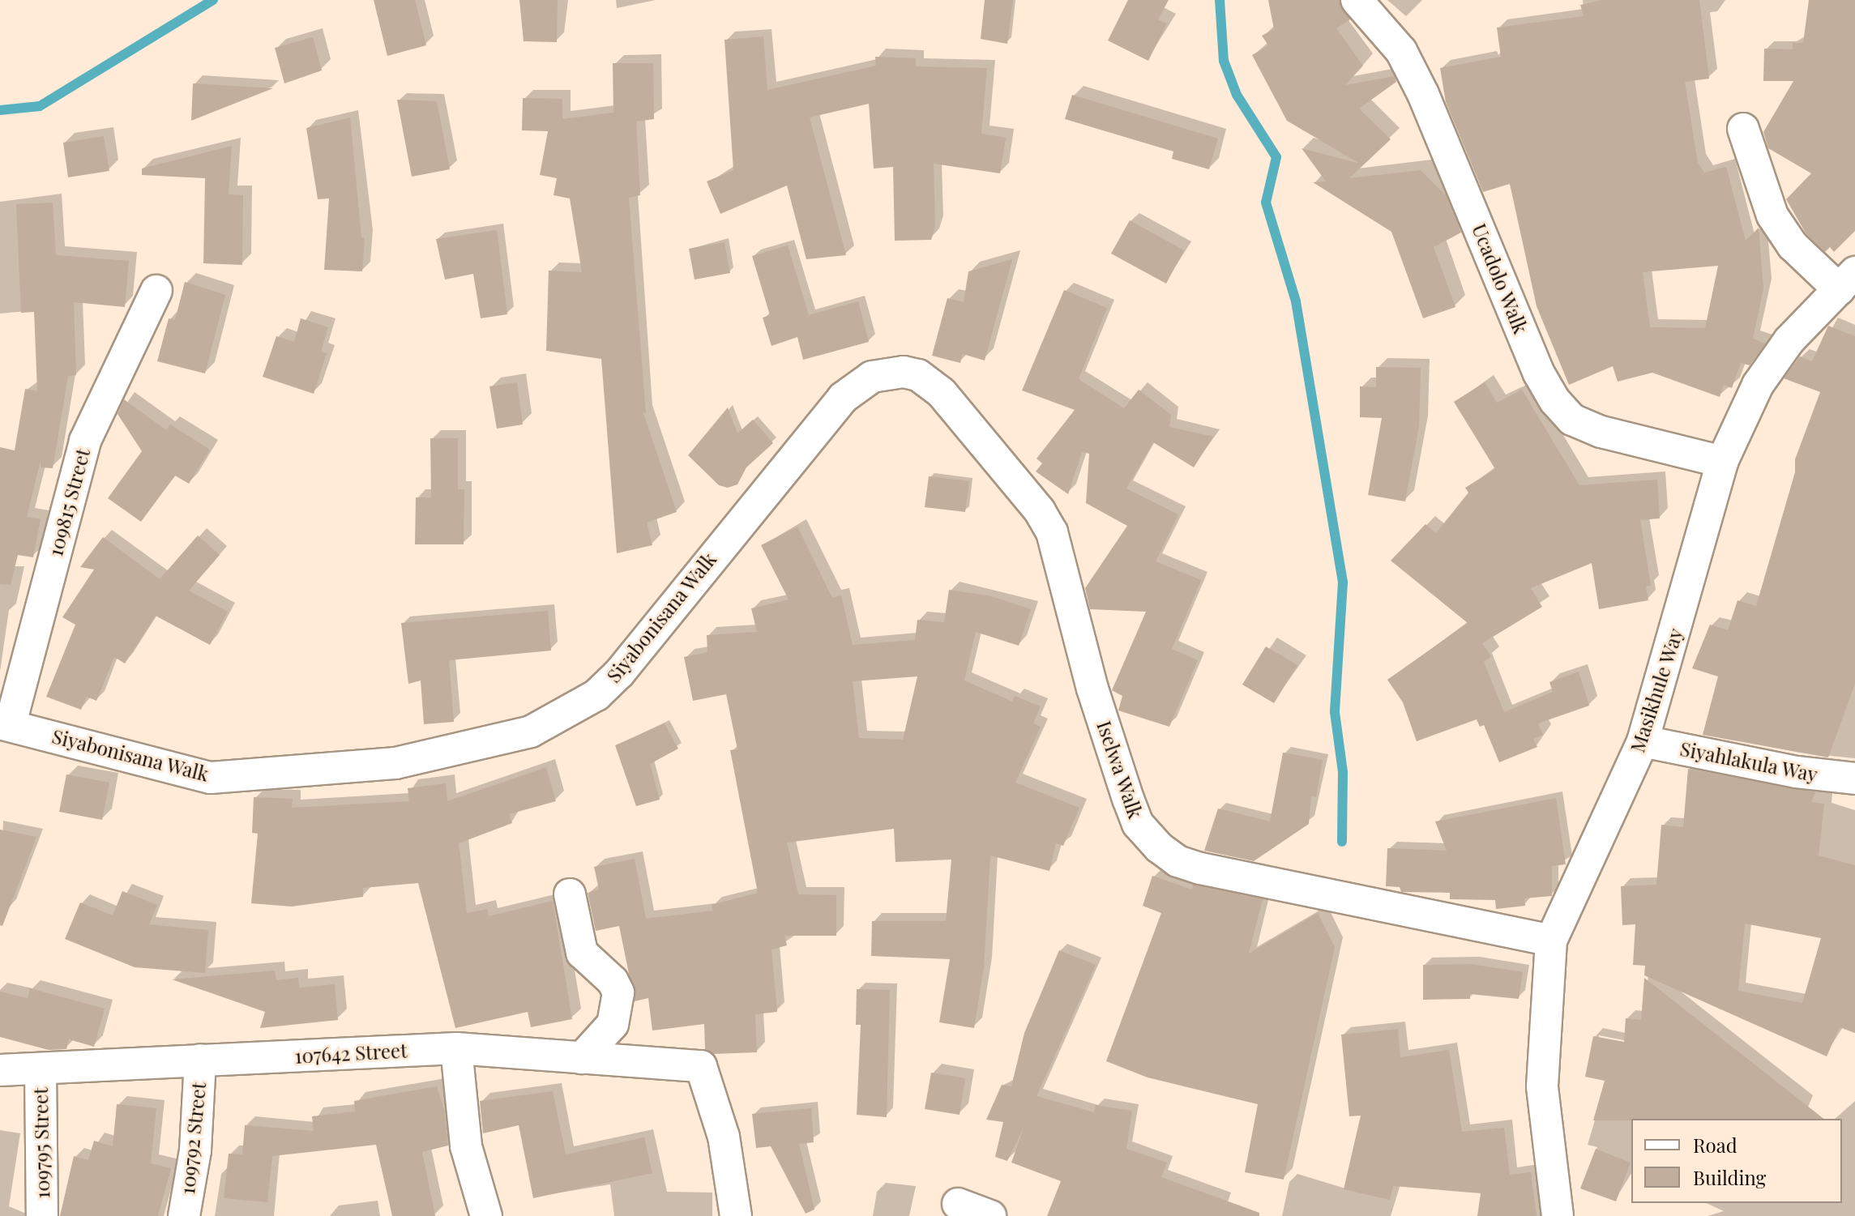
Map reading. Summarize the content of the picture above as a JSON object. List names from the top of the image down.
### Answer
{
  "streets": {
    "street": [
      "Ucadolo Walk",
      "109815 Street",
      "Siyabonisana Walk",
      "Masikhule Way",
      "Siyahlakula Way",
      "Iselwa Walk",
      "107642 Street",
      "109792 Street",
      "109795 Street"
    ]
  },
  "crossings": [
    ["Ucadolo Walk", "Masikhule Way"],
    ["109815 Street", "Siyabonisana Walk"],
    ["Siyabonisana Walk", "Iselwa Walk"],
    ["Masikhule Way", "Siyahlakula Way"],
    ["Masikhule Way", "Iselwa Walk"],
    ["107642 Street", "109792 Street"],
    ["107642 Street", "109795 Street"]
  ],
  "legend": ["Road", "Building"]
}
